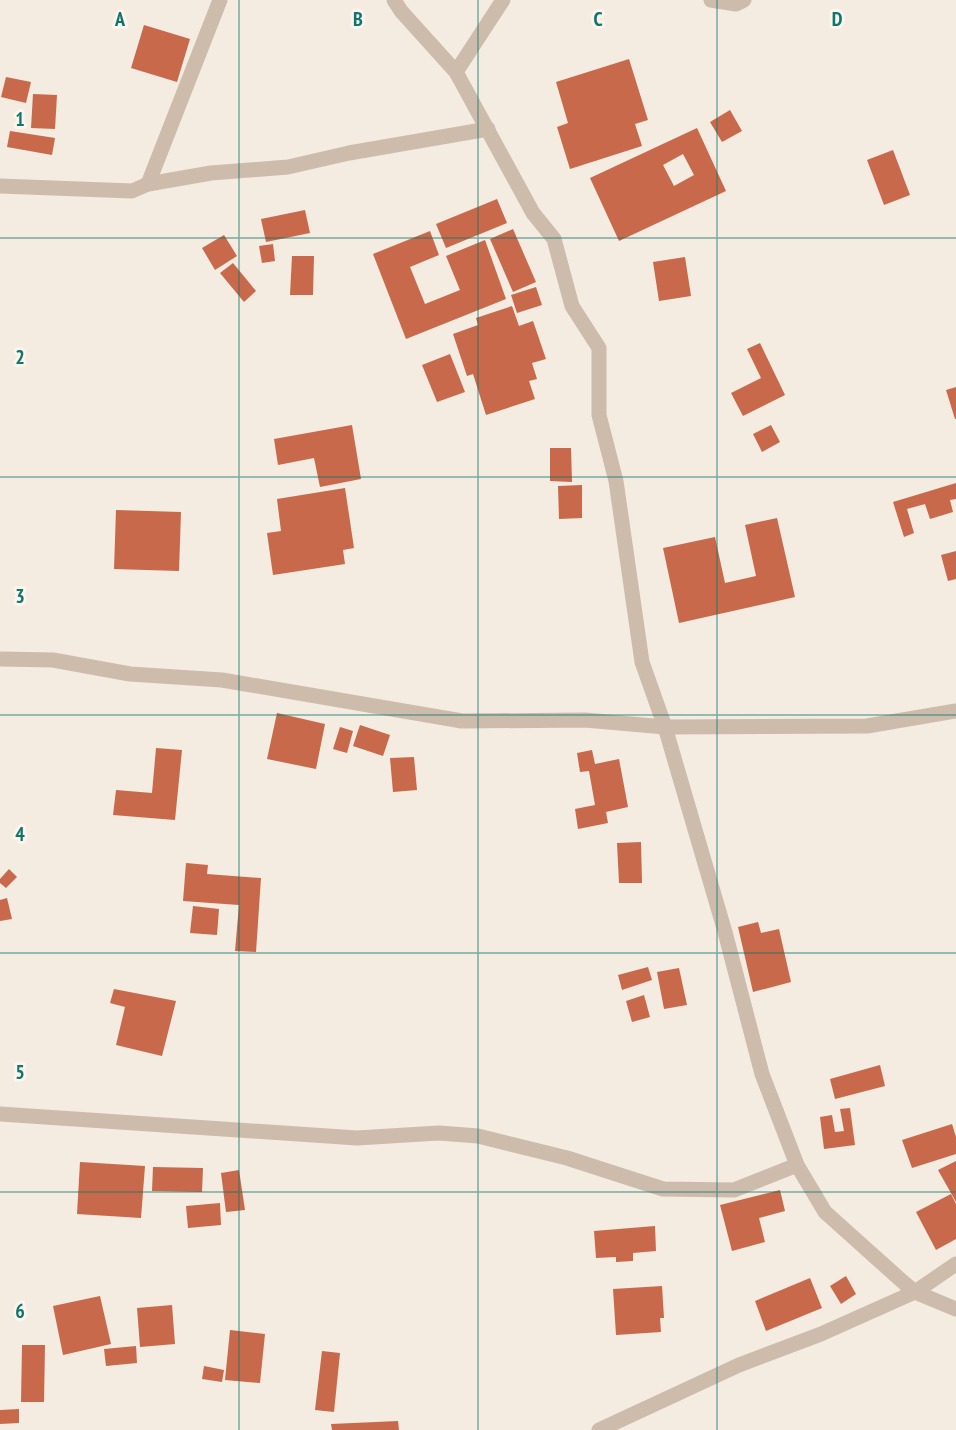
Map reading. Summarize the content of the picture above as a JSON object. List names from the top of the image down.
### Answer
{
  "grid": {
    "columns": [
      "A",
      "B",
      "C",
      "D"
    ],
    "rows": [
      "1",
      "2",
      "3",
      "4",
      "5",
      "6"
    ]
  }
}
